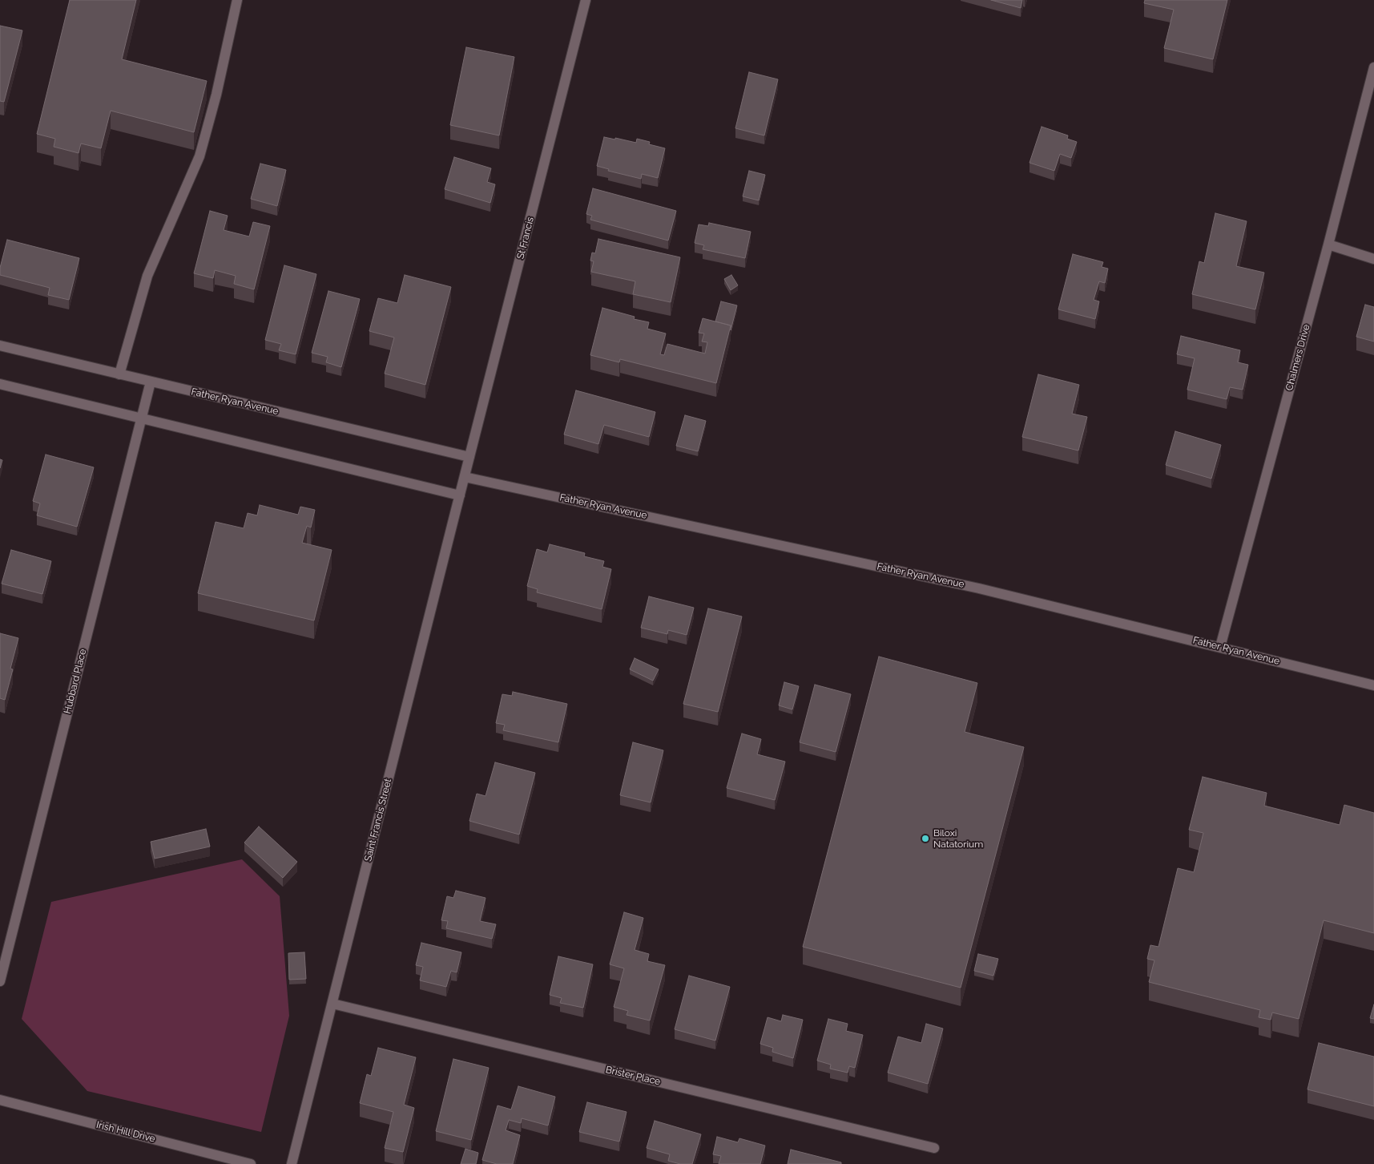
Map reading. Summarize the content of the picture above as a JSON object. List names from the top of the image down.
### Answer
{
  "streets": {
    "street": [
      "St Francis",
      "Chalmers Drive",
      "Father Ryan Avenue",
      "Hubbard Place",
      "Saint Francis Street",
      "Brister Place",
      "Irish Hill Drive"
    ]
  },
  "crossings": [
    ["St Francis", "Father Ryan Avenue"],
    ["St Francis", "Saint Francis Street"],
    ["Chalmers Drive", "Father Ryan Avenue"],
    ["Father Ryan Avenue", "Hubbard Place"],
    ["Father Ryan Avenue", "Saint Francis Street"],
    ["Saint Francis Street", "Brister Place"]
  ],
  "places": ["Biloxi Natatorium"]
}
